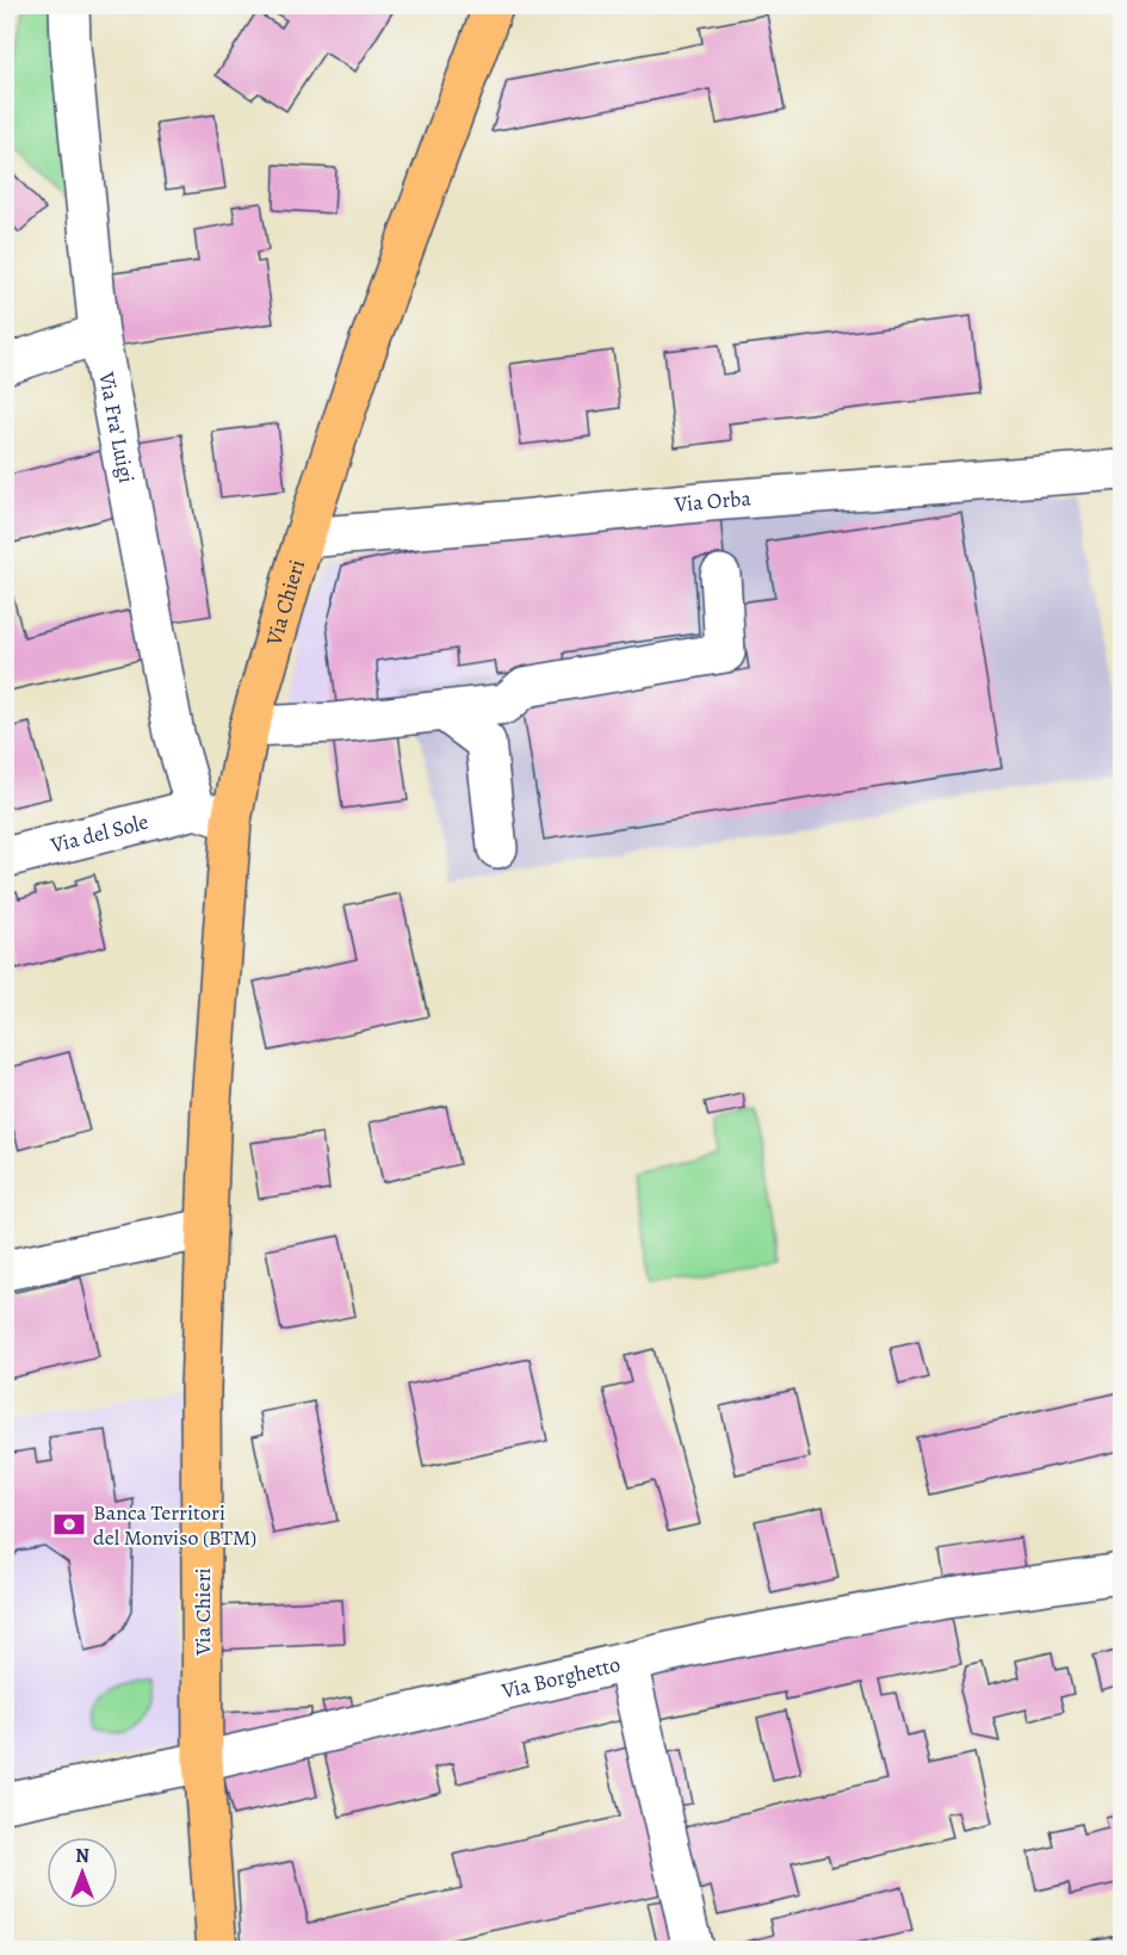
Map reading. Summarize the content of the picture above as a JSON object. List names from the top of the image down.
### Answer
{
  "streets": {
    "main road": ["Via Chieri"],
    "street": [
      "Via Fra' Luigi",
      "Via Orba",
      "Via del Sole",
      "Via Borghetto"
    ]
  },
  "crossings": [
    ["Via Fra' Luigi", "Via Chieri"],
    ["Via Fra' Luigi", "Via del Sole"],
    ["Via Orba", "Via Chieri"],
    ["Via Chieri", "Via del Sole"],
    ["Via Chieri", "Via Borghetto"]
  ],
  "places": {
    "bank": ["Banca Territori del Monviso (BTM)"]
  },
  "north": "top"
}
